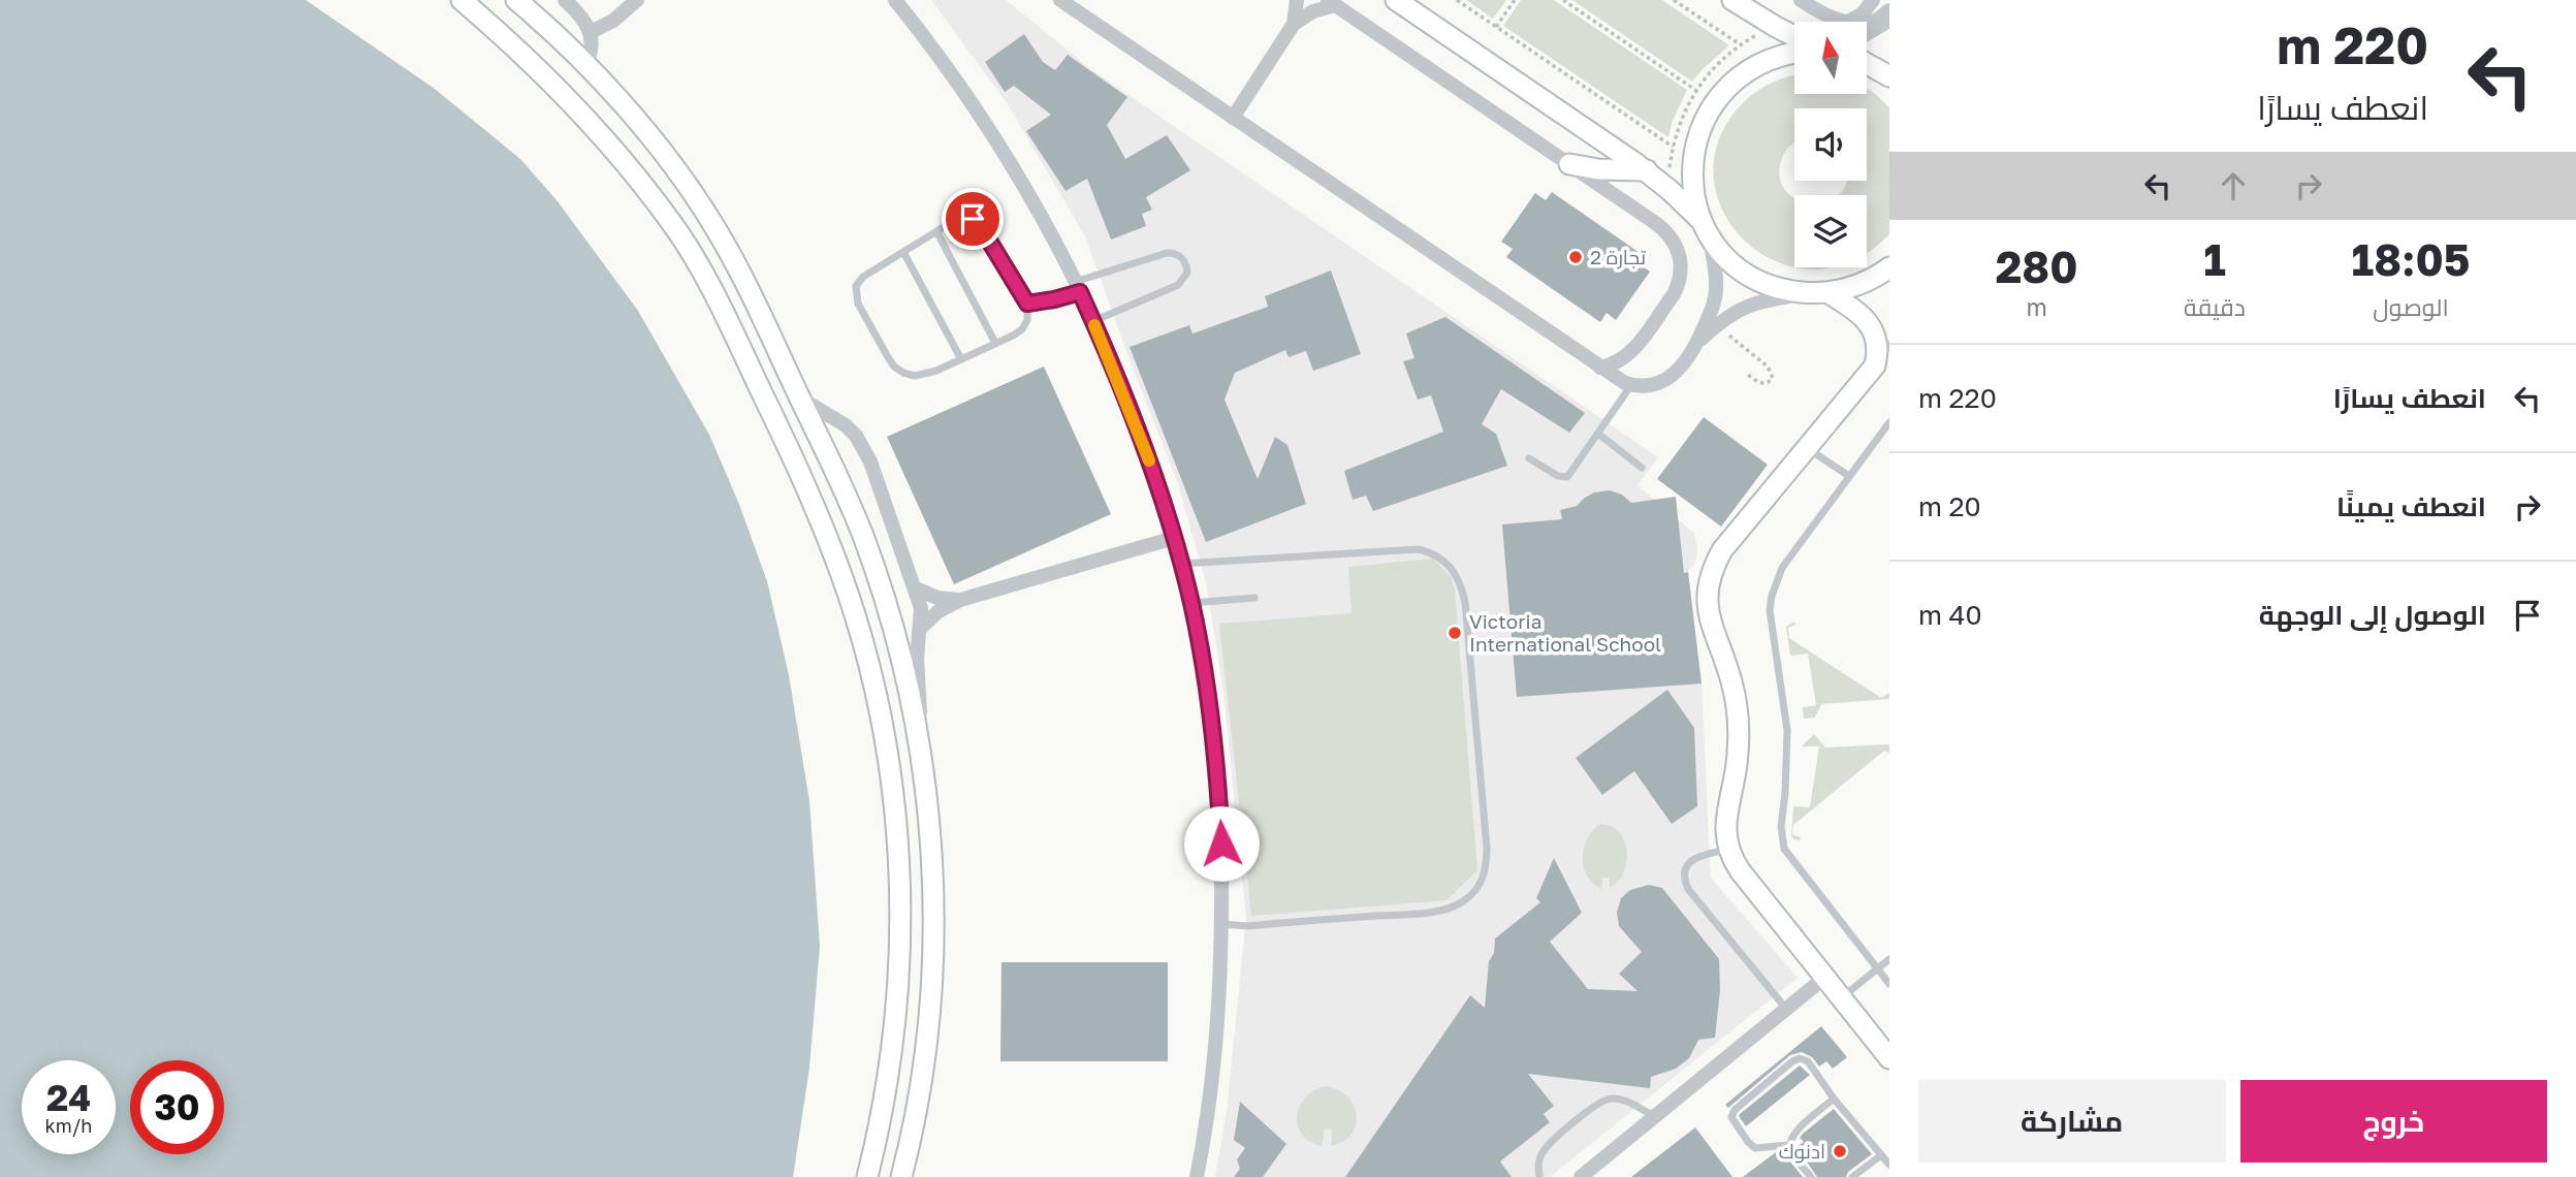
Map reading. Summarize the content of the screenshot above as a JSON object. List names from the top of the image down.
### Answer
{
  "places": ["تجارة 2", "Victoria International School", "ادنوك"],
  "north": "top",
  "page": {
    "turn": ["220 m", "انعطف يسارًا"],
    "eta": [
      "18:05",
      "الوصول",
      "1",
      "دقيقة",
      "280",
      "m"
    ],
    "list": [
      {
        "name": "انعطف يسارًا",
        "value": "220 m"
      },
      {
        "name": "انعطف يمينًا",
        "value": "20 m"
      },
      {
        "name": "الوصول إلى الوجهة",
        "value": "40 m"
      }
    ],
    "speed": "24 km/h",
    "limit": "30",
    "buttons": ["خروج", "مشاركة"]
  }
}
